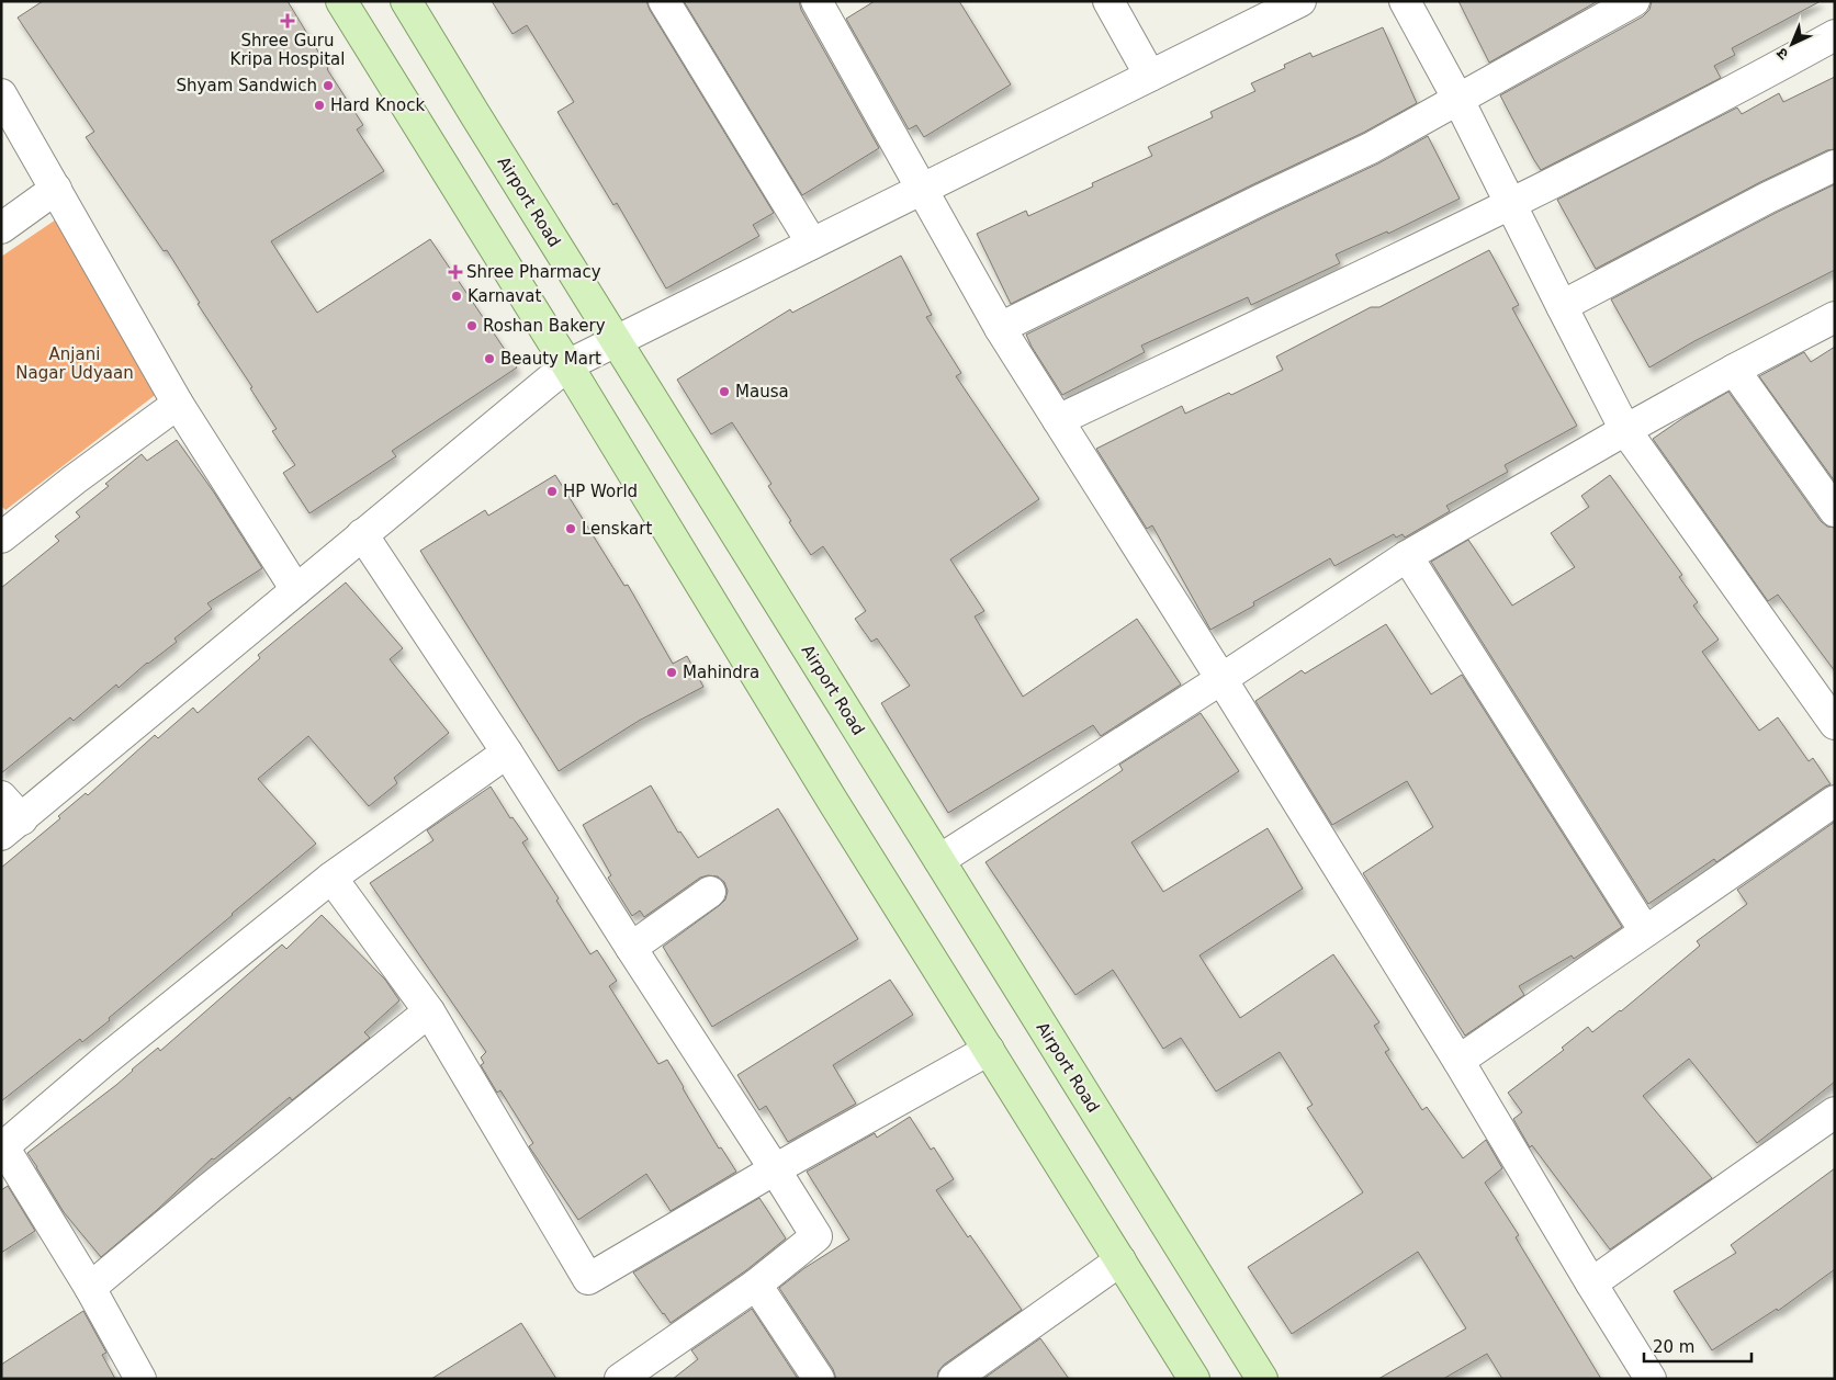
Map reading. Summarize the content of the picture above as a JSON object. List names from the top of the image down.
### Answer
{
  "streets": {
    "main road": ["Airport Road"]
  },
  "parks": ["Anjani Nagar Udyaan"],
  "places": {
    "health": ["Shree Guru Kripa Hospital", "Shree Pharmacy"],
    "other": [
      "Shyam Sandwich",
      "Hard Knock",
      "Karnavat",
      "Roshan Bakery",
      "Beauty Mart",
      "Mausa",
      "HP World",
      "Lenskart",
      "Mahindra"
    ]
  },
  "scale_bar": "20 m",
  "north": "bottom left"
}
